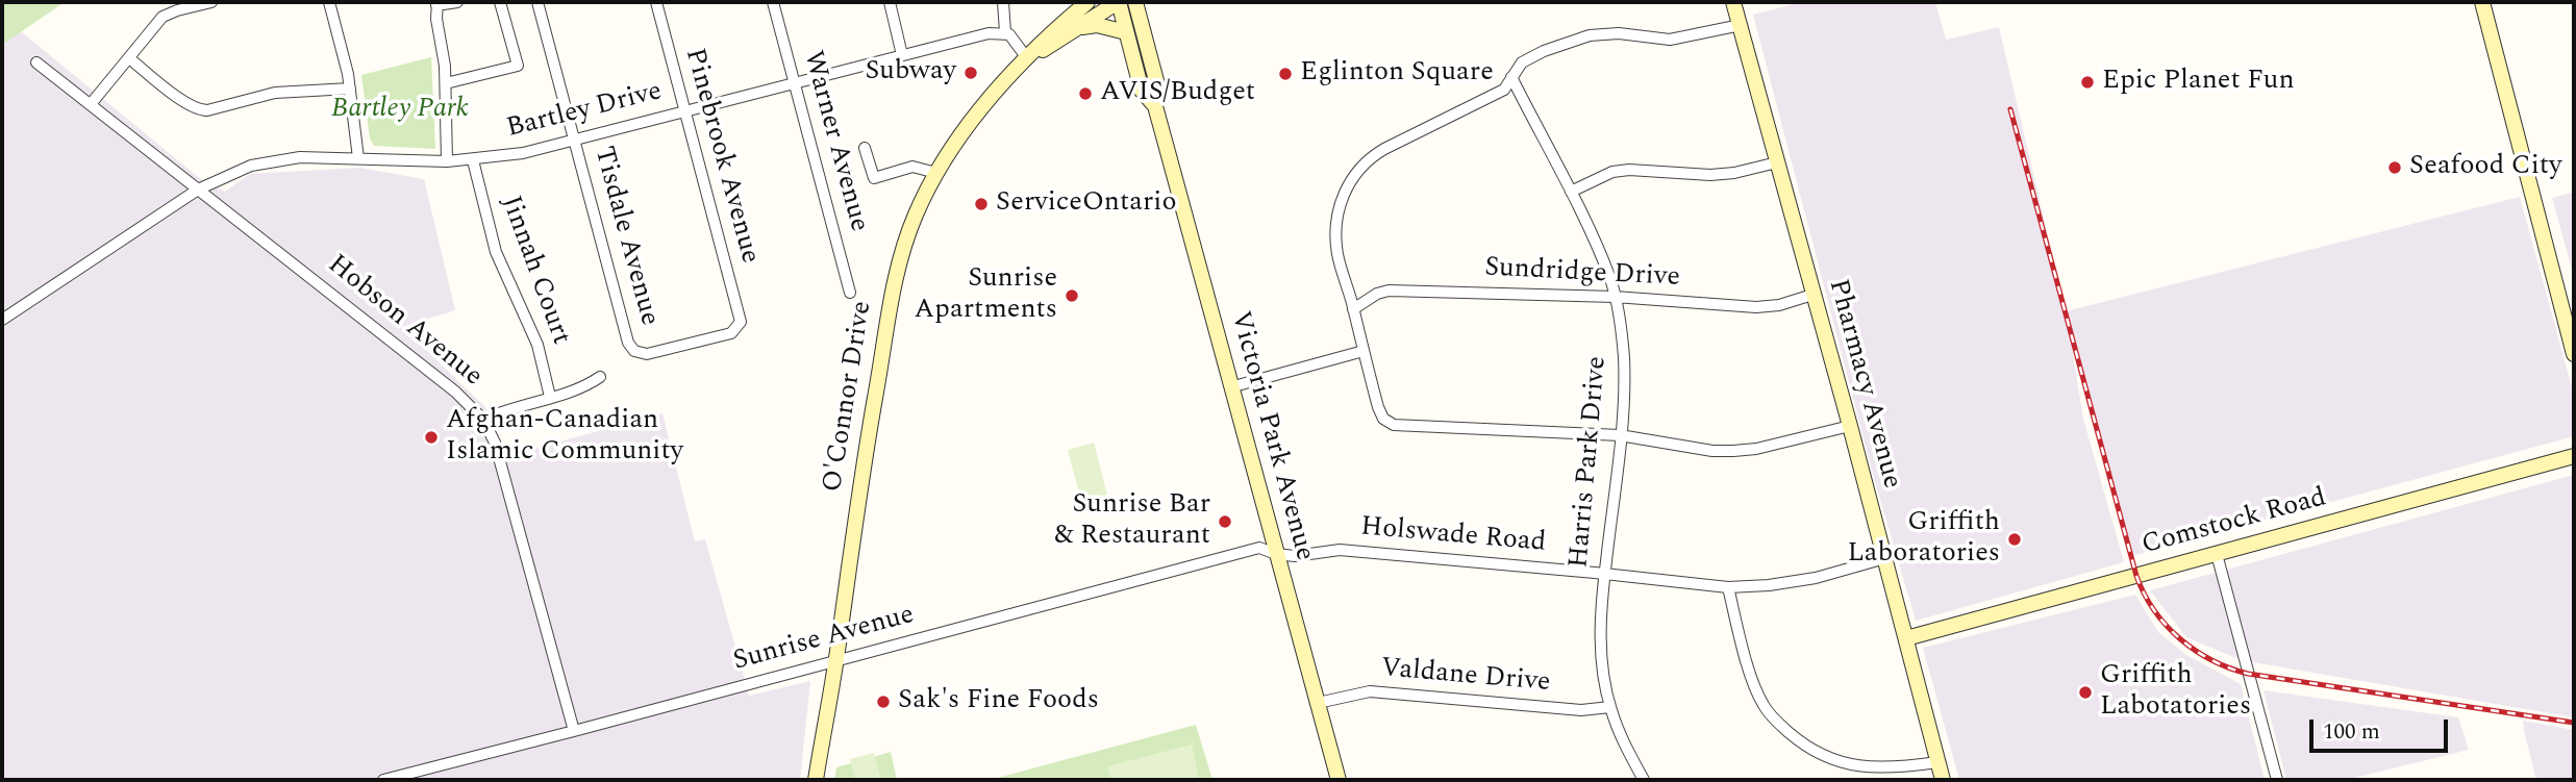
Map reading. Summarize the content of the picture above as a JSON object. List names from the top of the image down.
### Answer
{
  "streets": {
    "main road": [
      "Pharmacy Avenue",
      "O'Connor Drive",
      "Victoria Park Avenue",
      "Comstock Road"
    ],
    "street": [
      "Bartley Drive",
      "Warner Avenue",
      "Pinebrook Avenue",
      "Tisdale Avenue",
      "Jinnah Court",
      "Sundridge Drive",
      "Hobson Avenue",
      "Harris Park Drive",
      "Holswade Road",
      "Sunrise Avenue",
      "Valdane Drive"
    ]
  },
  "crossings": [
    ["Bartley Drive", "Warner Avenue"],
    ["Bartley Drive", "Pinebrook Avenue"],
    ["Bartley Drive", "Tisdale Avenue"],
    ["Bartley Drive", "Jinnah Court"],
    ["Bartley Drive", "Hobson Avenue"],
    ["Pinebrook Avenue", "Tisdale Avenue"],
    ["Sundridge Drive", "Pharmacy Avenue"],
    ["Sundridge Drive", "Harris Park Drive"],
    ["Hobson Avenue", "Sunrise Avenue"],
    ["Pharmacy Avenue", "Comstock Road"],
    ["Pharmacy Avenue", "Holswade Road"],
    ["O'Connor Drive", "Victoria Park Avenue"],
    ["O'Connor Drive", "Sunrise Avenue"],
    ["Victoria Park Avenue", "Holswade Road"],
    ["Victoria Park Avenue", "Sunrise Avenue"],
    ["Victoria Park Avenue", "Valdane Drive"],
    ["Harris Park Drive", "Holswade Road"],
    ["Harris Park Drive", "Valdane Drive"],
    ["Holswade Road", "Sunrise Avenue"]
  ],
  "parks": ["Bartley Park"],
  "places": [
    "Subway",
    "Eglinton Square",
    "Epic Planet Fun",
    "AVIS/Budget",
    "Seafood City",
    "ServiceOntario",
    "Sunrise Apartments",
    "Afghan-Canadian Islamic Community",
    "Sunrise Bar & Restaurant",
    "Griffith Laboratories",
    "Griffith Labotatories",
    "Sak's Fine Foods"
  ],
  "scale_bar": "100 m"
}
